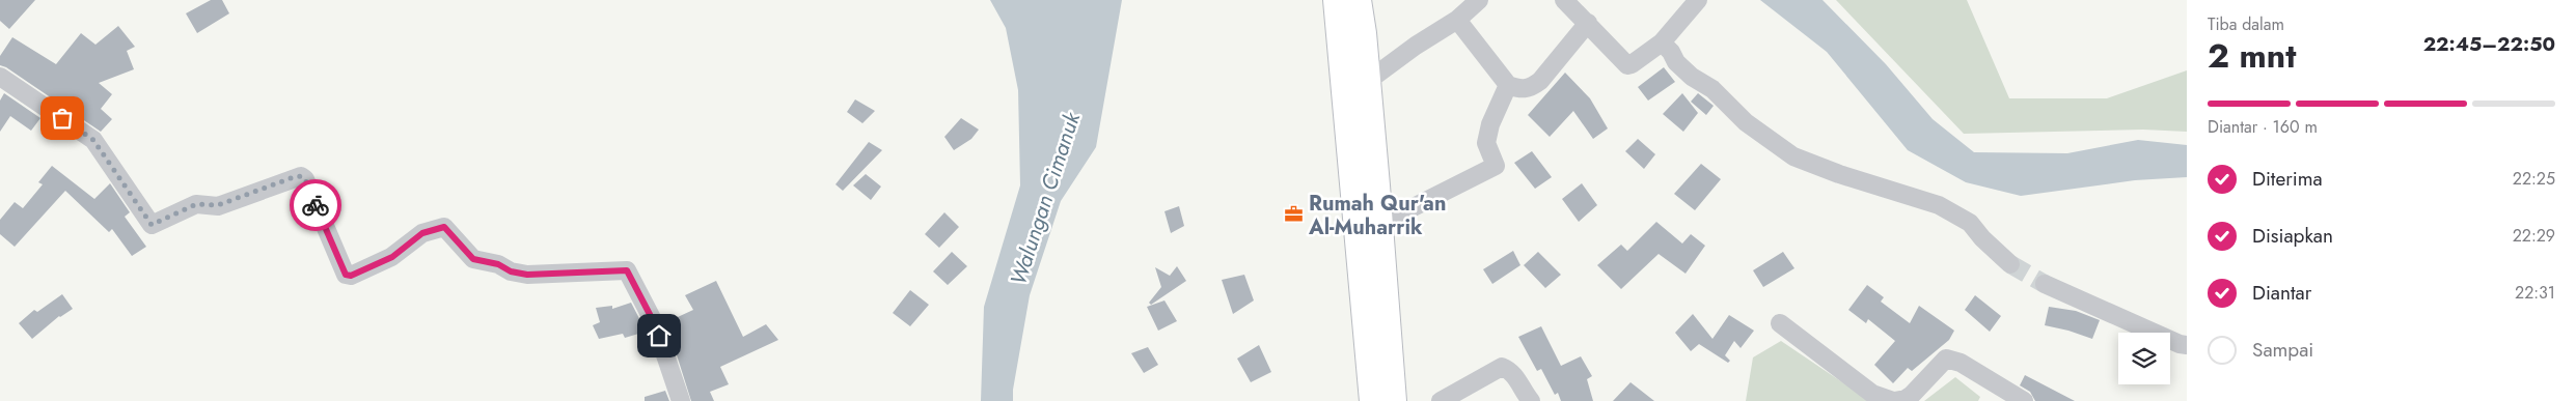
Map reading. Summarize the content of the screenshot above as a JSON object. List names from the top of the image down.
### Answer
{
  "water": ["Walungan Cimanuk"],
  "places": {
    "office": ["Rumah Qur'an Al-Muharrik"]
  },
  "page": {
    "heading": ["2 mnt", "Tiba dalam", "22:45–22:50"],
    "bar": "Diantar · 160 m",
    "list": [
      ["Diterima", "22:25"],
      ["Disiapkan", "22:29"],
      ["Diantar", "22:31"],
      "Sampai"
    ]
  }
}
